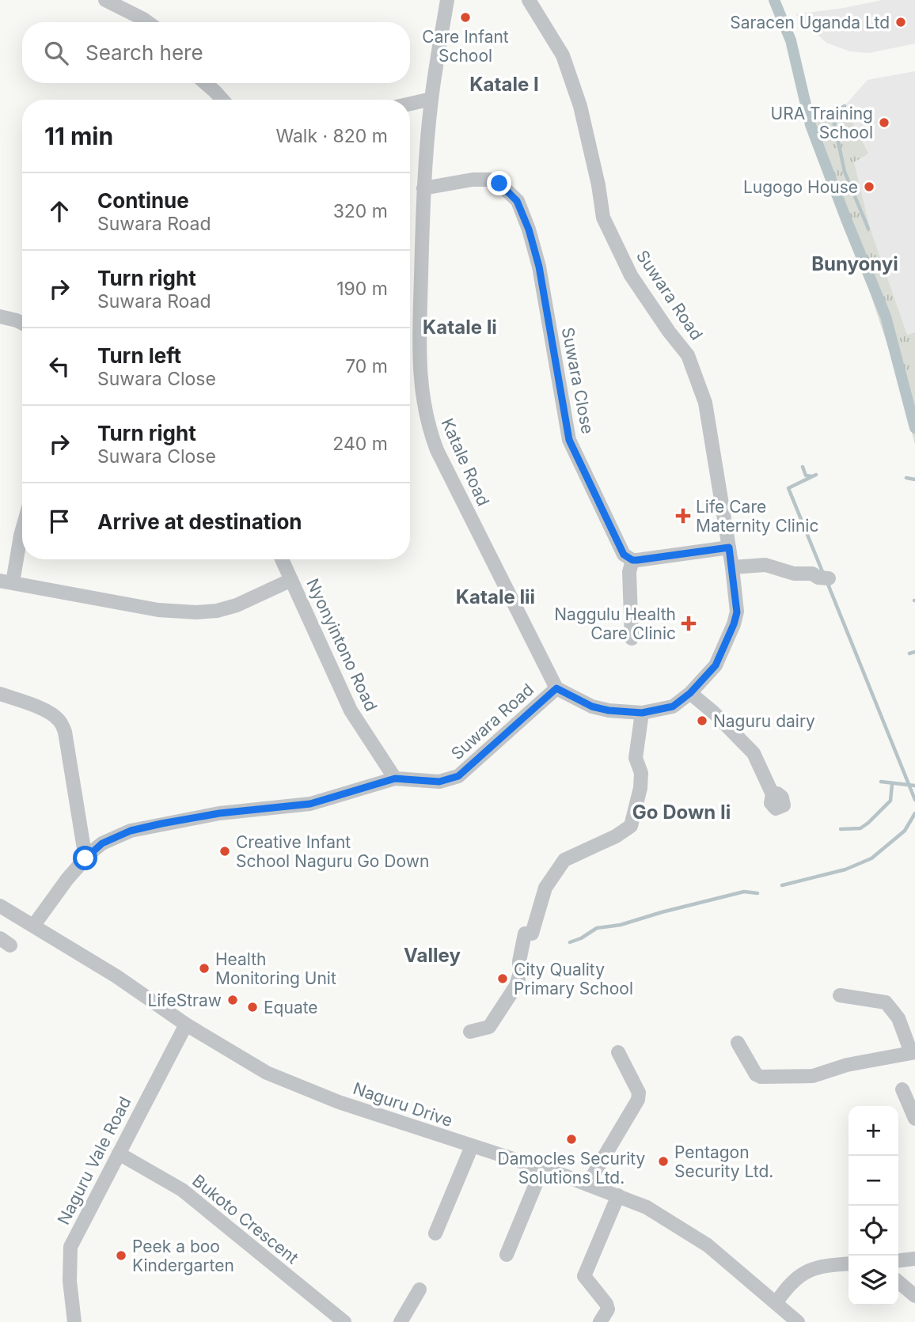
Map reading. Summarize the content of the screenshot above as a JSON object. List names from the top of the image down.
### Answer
{
  "streets": {
    "street": [
      "Suwara Road",
      "Suwara Close",
      "Katale Road",
      "Nyonyintono Road",
      "Naguru Drive",
      "Naguru Vale Road",
      "Bukoto Crescent"
    ]
  },
  "crossings": [
    ["Suwara Road", "Katale Road"],
    ["Suwara Road", "Nyonyintono Road"],
    ["Suwara Road", "Naguru Drive"],
    ["Suwara Close", "Katale Road"],
    ["Naguru Drive", "Naguru Vale Road"],
    ["Naguru Vale Road", "Bukoto Crescent"]
  ],
  "districts": [
    "Katale I",
    "Bunyonyi",
    "Katale Ii",
    "Katale Iii",
    "Go Down Ii",
    "Valley"
  ],
  "places": {
    "other": [
      "Care Infant School",
      "Saracen Uganda Ltd",
      "URA Training School",
      "Lugogo House",
      "Naguru dairy",
      "Creative Infant School Naguru Go Down",
      "Health Monitoring Unit",
      "City Quality Primary School",
      "LifeStraw",
      "Equate",
      "Damocles Security Solutions Ltd.",
      "Pentagon Security Ltd.",
      "Peek a boo Kindergarten"
    ],
    "health": ["Life Care Maternity Clinic", "Naggulu Health Care Clinic"]
  },
  "page": {
    "search": "Search here",
    "heading": ["11 min", "Walk · 820 m"],
    "list": [
      ["Continue", "Suwara Road", "320 m"],
      ["Turn right", "Suwara Road", "190 m"],
      ["Turn left", "Suwara Close", "70 m"],
      ["Turn right", "Suwara Close", "240 m"],
      "Arrive at destination"
    ],
    "map_buttons": ["+", "−"]
  }
}
